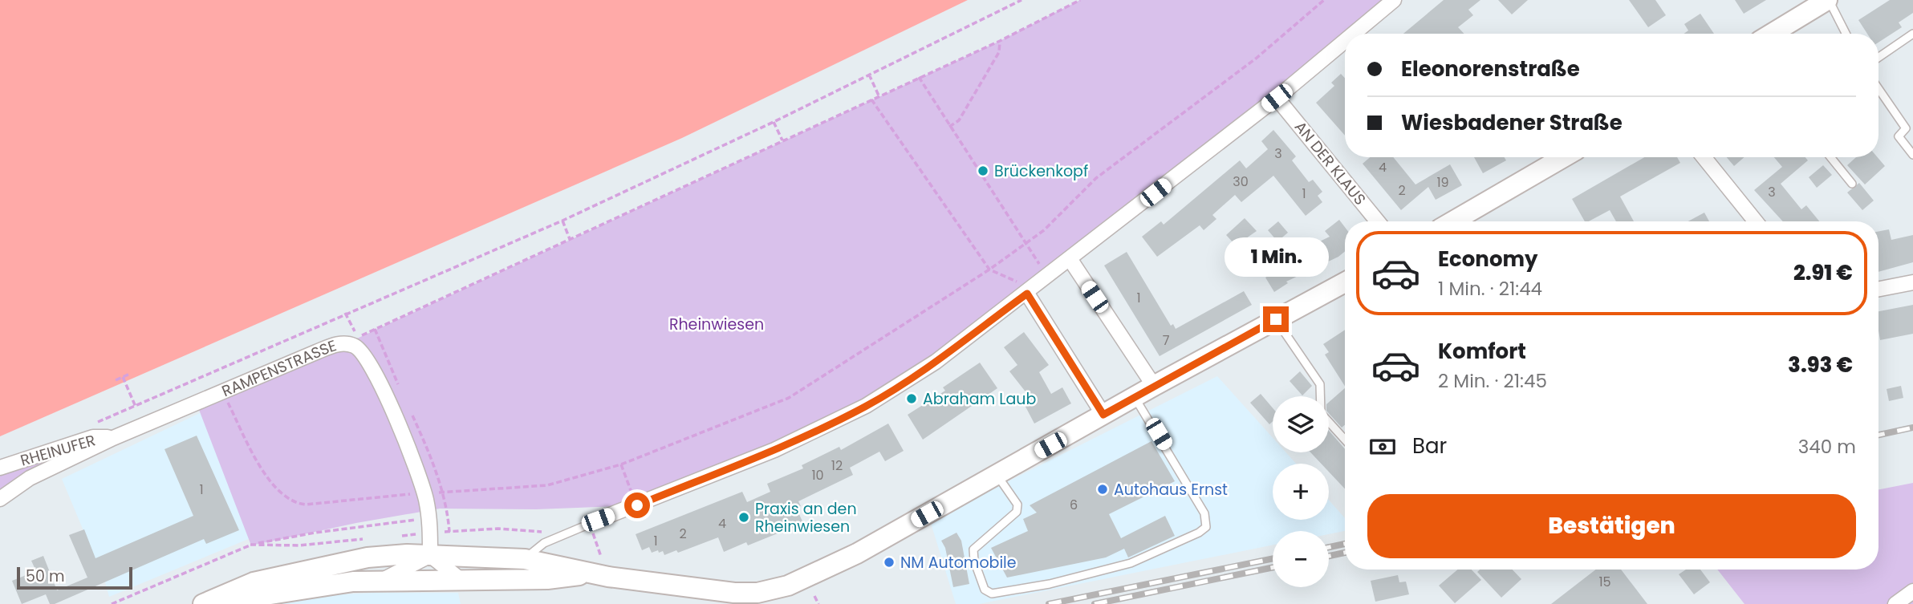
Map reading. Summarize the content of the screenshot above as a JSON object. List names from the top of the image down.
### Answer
{
  "streets": {
    "street": ["AN DER KLAUS", "RAMPENSTRASSE", "RHEINUFER"]
  },
  "crossings": [
    ["RAMPENSTRASSE", "RHEINUFER"]
  ],
  "parks": ["Rheinwiesen"],
  "places": [
    "Brückenkopf",
    "Abraham Laub",
    "Autohaus Ernst",
    "Praxis an den Rheinwiesen",
    "NM Automobile"
  ],
  "house_numbers": [
    "3",
    "4",
    "30",
    "19",
    "2",
    "3",
    "1",
    "1",
    "7",
    "12",
    "10",
    "1",
    "6",
    "4",
    "2",
    "1",
    "15"
  ],
  "scale_bar": "50 m",
  "page": {
    "banner": ["Eleonorenstraße", "Wiesbadener Straße"],
    "list": [
      {
        "name": "Economy",
        "note": "1 Min. · 21:44",
        "value": "2.91 €"
      },
      {
        "name": "Komfort",
        "note": "2 Min. · 21:45",
        "value": "3.93 €"
      }
    ],
    "bubble": "1 Min.",
    "map_buttons": ["+", "−"],
    "pay": ["Bar", "340 m"],
    "buttons": "Bestätigen",
    "scale": "50 m"
  }
}
